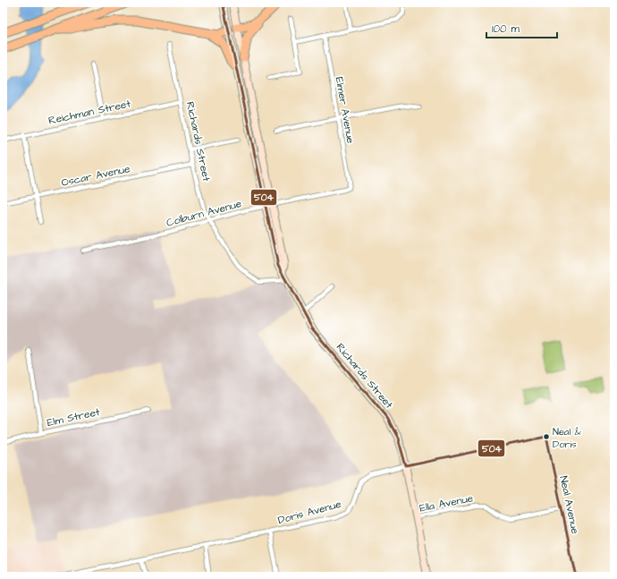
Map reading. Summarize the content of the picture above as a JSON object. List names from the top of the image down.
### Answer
{
  "streets": {
    "street": [
      "Elmer Avenue",
      "Reichman Street",
      "Richards Street",
      "Oscar Avenue",
      "Colburn Avenue",
      "Elm Street",
      "Ella Avenue",
      "Neal Avenue",
      "Doris Avenue"
    ]
  },
  "crossings": [
    ["Elmer Avenue", "Colburn Avenue"],
    ["Reichman Street", "Richards Street"],
    ["Richards Street", "Oscar Avenue"],
    ["Richards Street", "Colburn Avenue"],
    ["Richards Street", "Ella Avenue"],
    ["Richards Street", "Doris Avenue"],
    ["Ella Avenue", "Neal Avenue"],
    ["Neal Avenue", "Doris Avenue"]
  ],
  "places": ["Neal & Doris"],
  "lines": ["transit line 504"],
  "scale_bar": "100 m"
}
